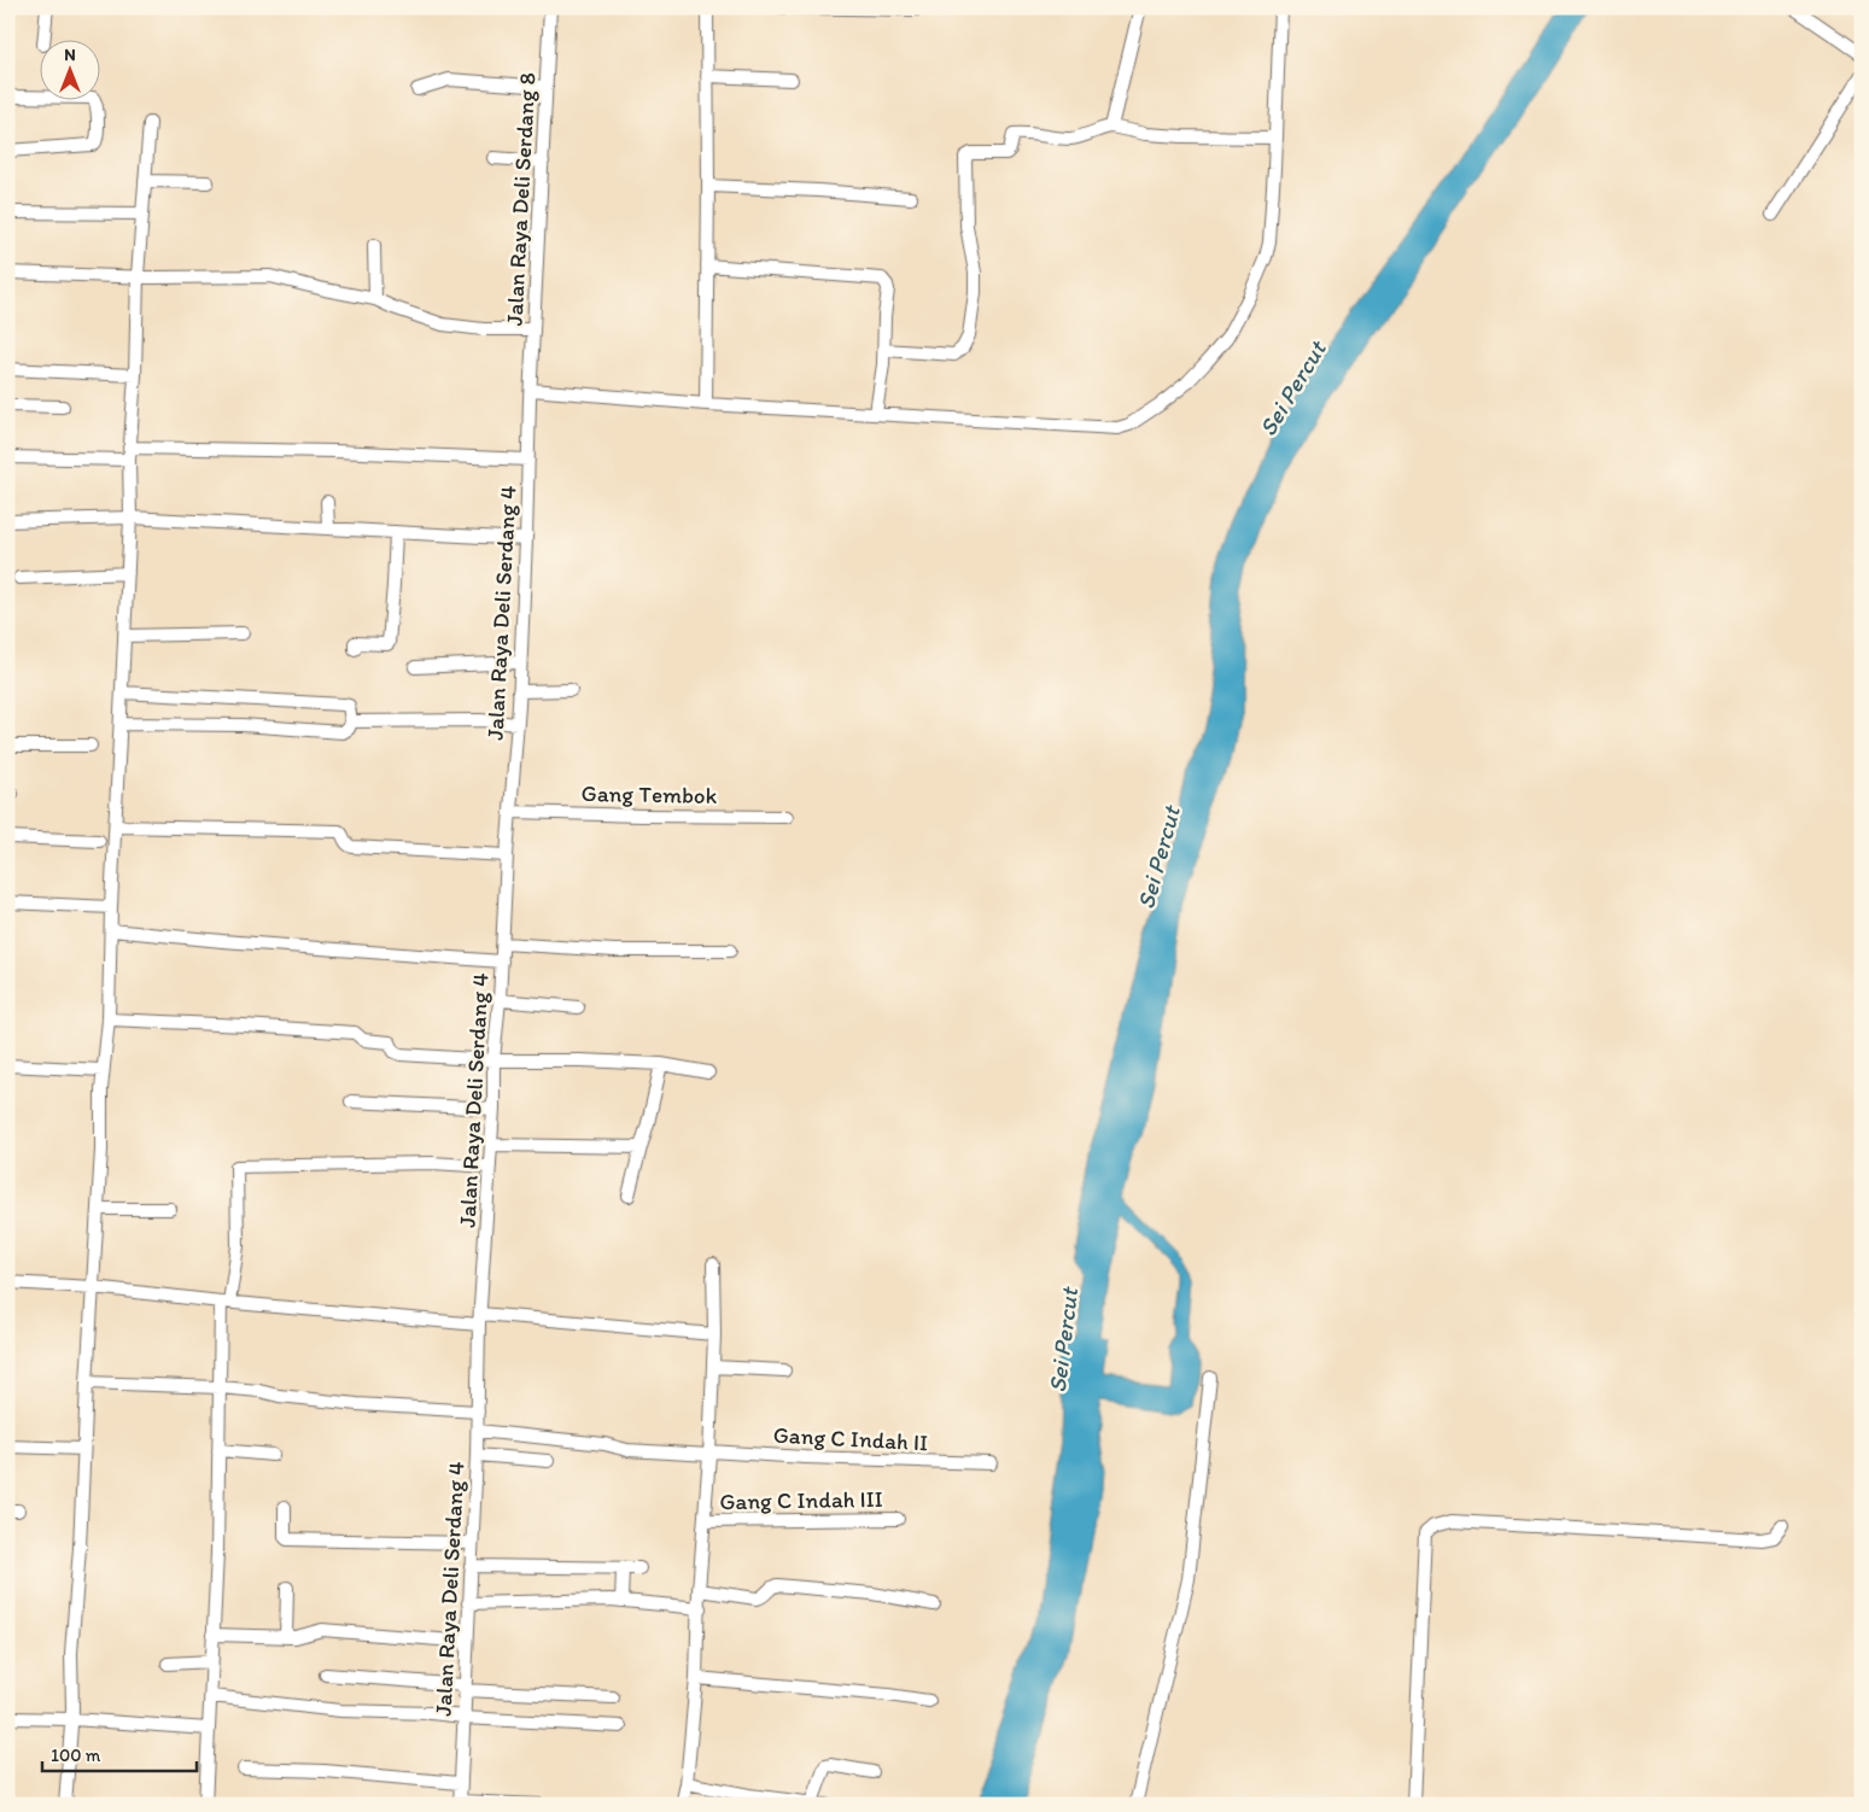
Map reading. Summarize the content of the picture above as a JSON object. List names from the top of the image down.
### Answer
{
  "streets": {
    "street": [
      "Jalan Raya Deli Serdang 8",
      "Jalan Raya Deli Serdang 4",
      "Gang Tembok",
      "Gang C Indah II",
      "Gang C Indah III"
    ]
  },
  "crossings": [
    ["Jalan Raya Deli Serdang 8", "Jalan Raya Deli Serdang 4"],
    ["Jalan Raya Deli Serdang 4", "Gang Tembok"],
    ["Jalan Raya Deli Serdang 4", "Gang C Indah II"]
  ],
  "water": ["Sei Percut"],
  "scale_bar": "100 m",
  "north": "top"
}
